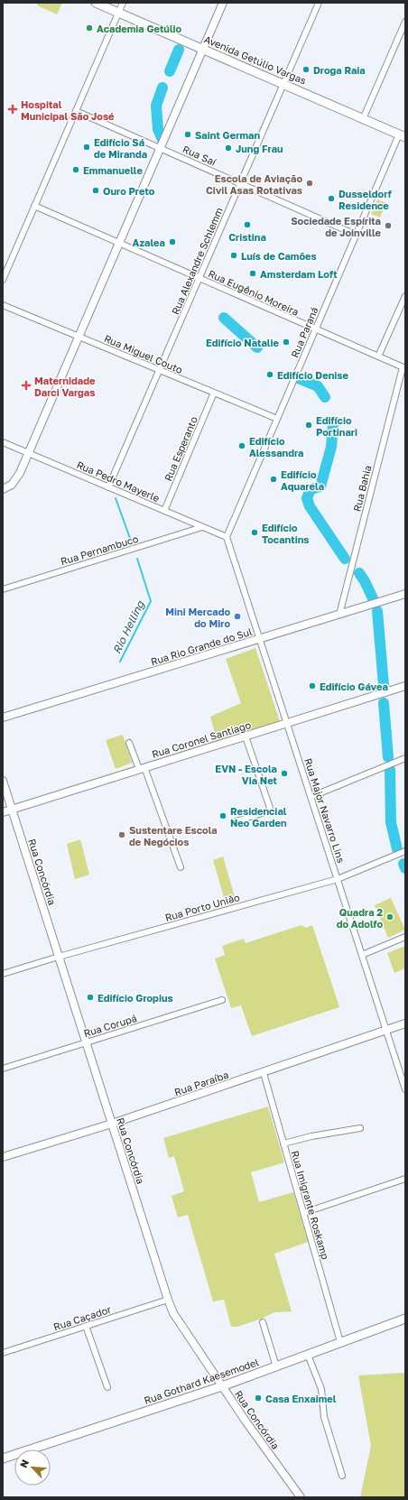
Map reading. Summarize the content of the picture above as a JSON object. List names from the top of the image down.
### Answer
{
  "streets": {
    "main road": [
      "Avenida Getúlio Vargas",
      "Rua Rio Grande do Sul",
      "Rua Coronel Santiago",
      "Rua Concórdia",
      "Rua Paraíba",
      "Rua Gothard Kaesemodel"
    ],
    "street": [
      "Rua Saí",
      "Rua Alexandre Schlemm",
      "Rua Eugênio Moreira",
      "Rua Paraná",
      "Rua Miguel Couto",
      "Rua Esperanto",
      "Rua Pedro Mayerle",
      "Rua Bahia",
      "Rua Pernambuco",
      "Rua Major Navarro Lins",
      "Rua Porto União",
      "Rua Corupá",
      "Rua Imigrante Roskamp",
      "Rua Caçador"
    ]
  },
  "crossings": [
    ["Avenida Getúlio Vargas", "Rua Alexandre Schlemm"],
    ["Avenida Getúlio Vargas", "Rua Paraná"],
    ["Rua Saí", "Rua Alexandre Schlemm"],
    ["Rua Saí", "Rua Paraná"],
    ["Rua Alexandre Schlemm", "Rua Eugênio Moreira"],
    ["Rua Alexandre Schlemm", "Rua Miguel Couto"],
    ["Rua Alexandre Schlemm", "Rua Pedro Mayerle"],
    ["Rua Eugênio Moreira", "Rua Paraná"],
    ["Rua Eugênio Moreira", "Rua Bahia"],
    ["Rua Paraná", "Rua Miguel Couto"],
    ["Rua Paraná", "Rua Pedro Mayerle"],
    ["Rua Paraná", "Rua Major Navarro Lins"],
    ["Rua Miguel Couto", "Rua Esperanto"],
    ["Rua Esperanto", "Rua Pedro Mayerle"],
    ["Rua Pedro Mayerle", "Rua Pernambuco"],
    ["Rua Pedro Mayerle", "Rua Major Navarro Lins"],
    ["Rua Bahia", "Rua Rio Grande do Sul"],
    ["Rua Rio Grande do Sul", "Rua Major Navarro Lins"],
    ["Rua Coronel Santiago", "Rua Major Navarro Lins"],
    ["Rua Coronel Santiago", "Rua Concórdia"],
    ["Rua Major Navarro Lins", "Rua Porto União"],
    ["Rua Major Navarro Lins", "Rua Paraíba"],
    ["Rua Concórdia", "Rua Porto União"],
    ["Rua Concórdia", "Rua Corupá"],
    ["Rua Concórdia", "Rua Paraíba"],
    ["Rua Concórdia", "Rua Caçador"],
    ["Rua Concórdia", "Rua Gothard Kaesemodel"],
    ["Rua Paraíba", "Rua Imigrante Roskamp"],
    ["Rua Imigrante Roskamp", "Rua Gothard Kaesemodel"]
  ],
  "water": ["Rio Helling"],
  "places": {
    "other": [
      "Academia Getúlio",
      "Droga Raia",
      "Saint German",
      "Edifício Sá de Miranda",
      "Jung Frau",
      "Emmanuelle",
      "Escola de Aviação Civil Asas Rotativas",
      "Ouro Preto",
      "Dusseldorf Residence",
      "Cristina",
      "Sociedade Espírita de Joinville",
      "Azalea",
      "Luís de Camões",
      "Amsterdam Loft",
      "Edifício Natalie",
      "Edifício Denise",
      "Edifício Portinari",
      "Edifício Alessandra",
      "Edifício Aquarela",
      "Edifício Tocantins",
      "Mini Mercado do Miro",
      "Edifício Gávea",
      "EVN - Escola Via Net",
      "Residencial Neo Garden",
      "Sustentare Escola de Negócios",
      "Quadra 2 do Adolfo",
      "Edifício Gropius",
      "Casa Enxaimel"
    ],
    "health": ["Hospital Municipal São José", "Maternidade Darci Vargas"]
  },
  "north": "top left"
}
